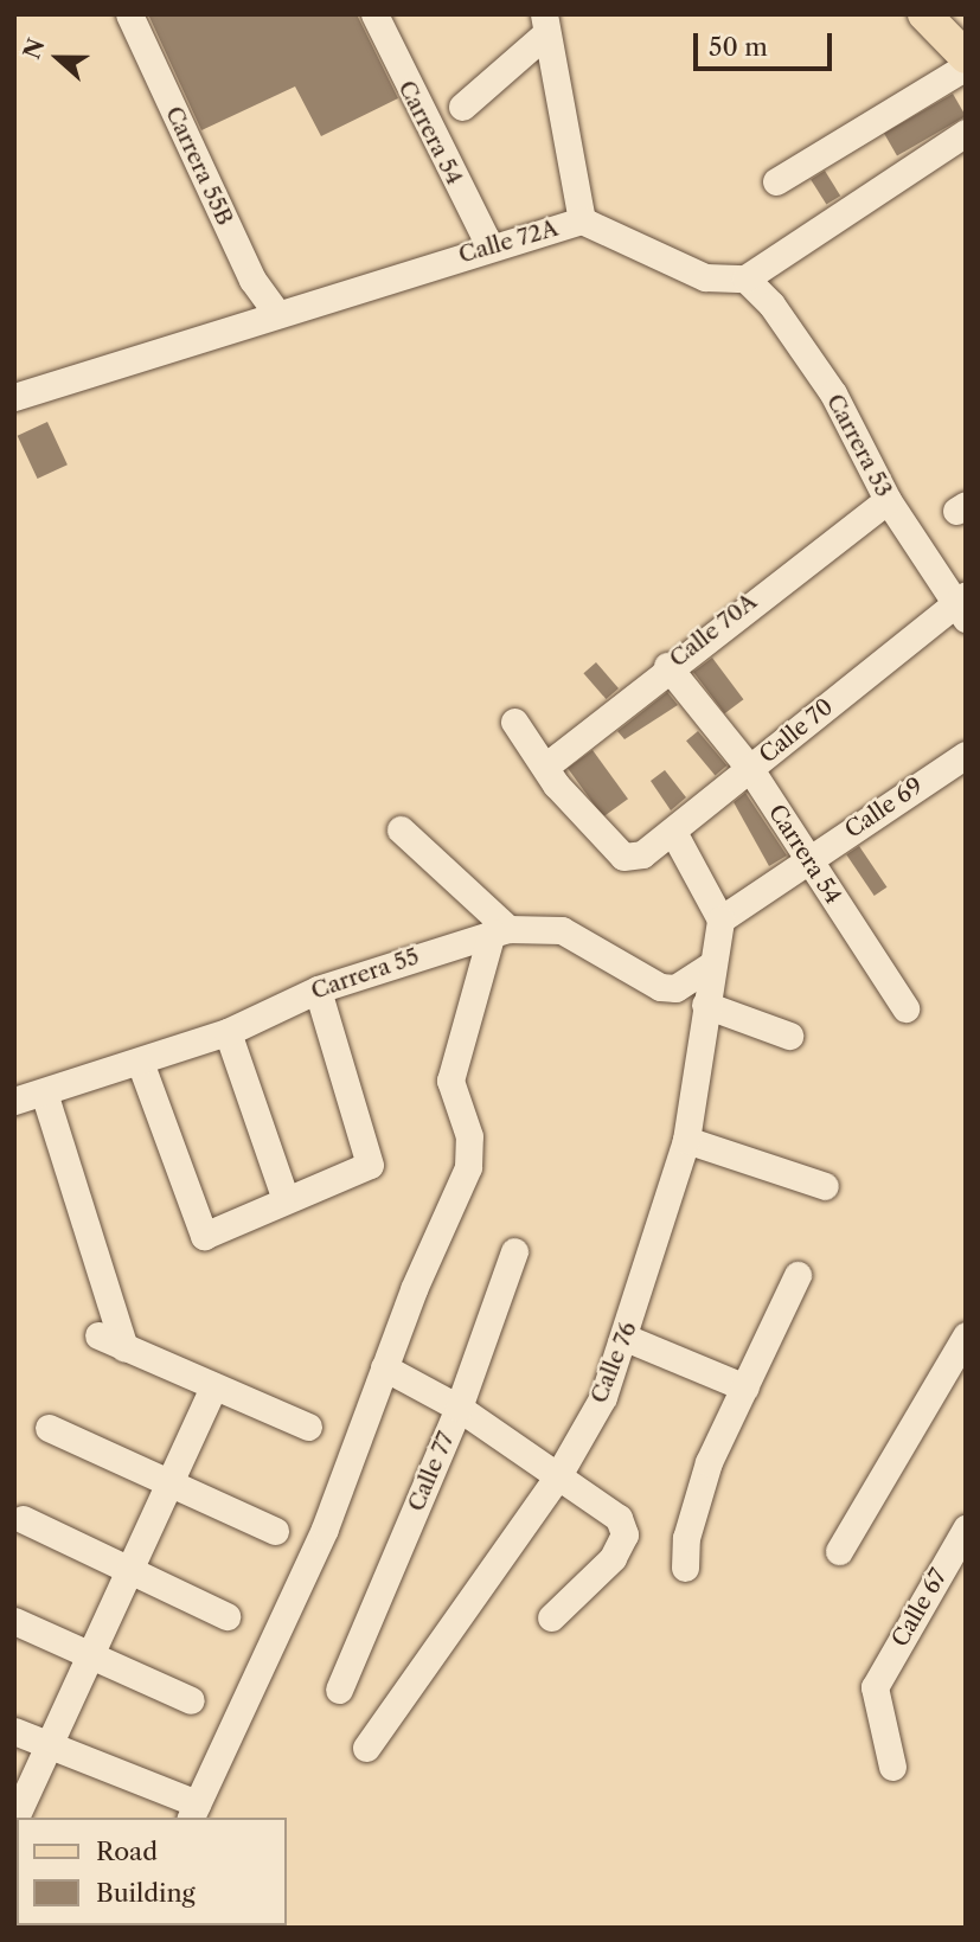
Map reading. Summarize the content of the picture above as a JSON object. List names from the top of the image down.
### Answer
{
  "streets": {
    "street": [
      "Carrera 54",
      "Carrera 55B",
      "Calle 72A",
      "Carrera 53",
      "Calle 70A",
      "Calle 70",
      "Calle 69",
      "Carrera 55",
      "Calle 76",
      "Calle 77",
      "Calle 67"
    ]
  },
  "crossings": [
    ["Carrera 54", "Calle 72A"],
    ["Carrera 54", "Calle 70A"],
    ["Carrera 54", "Calle 70"],
    ["Carrera 54", "Calle 69"],
    ["Carrera 55B", "Calle 72A"],
    ["Calle 72A", "Carrera 53"],
    ["Carrera 53", "Calle 70A"],
    ["Carrera 53", "Calle 70"],
    ["Calle 70A", "Calle 70"],
    ["Calle 69", "Calle 76"],
    ["Carrera 55", "Calle 76"]
  ],
  "legend": ["Road", "Building"],
  "scale_bar": "50 m",
  "north": "left"
}
